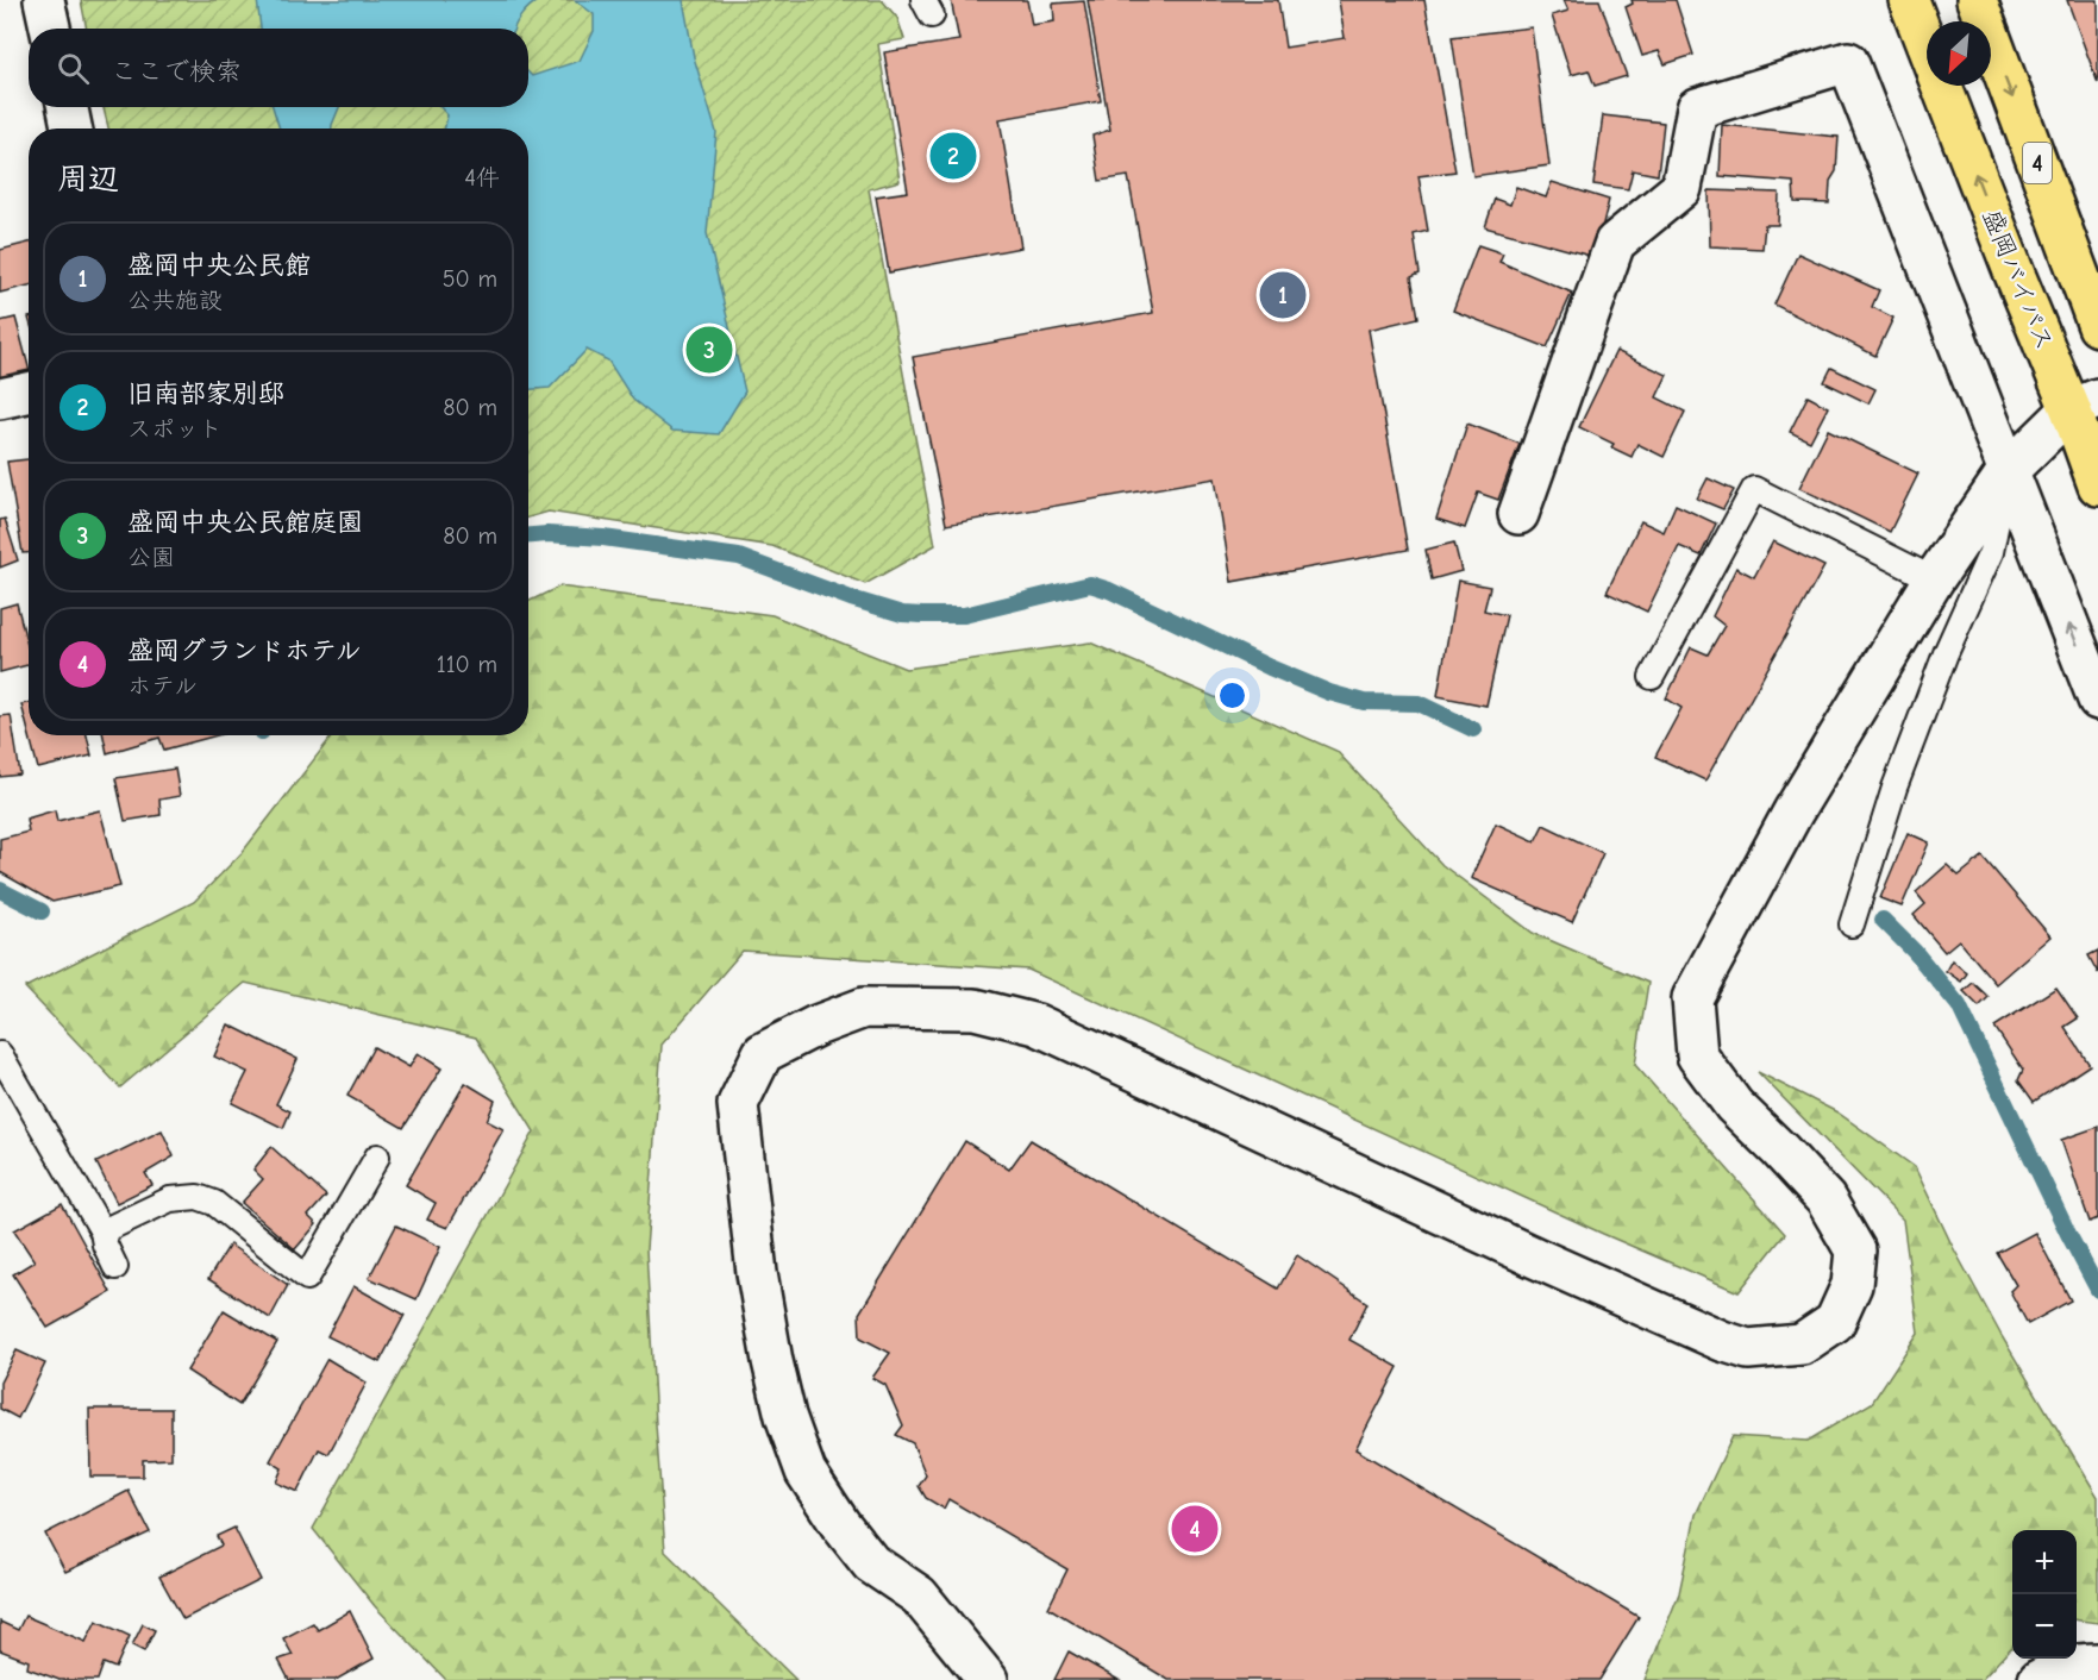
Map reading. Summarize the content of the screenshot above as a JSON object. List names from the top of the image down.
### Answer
{
  "streets": {
    "highway": ["4", "盛岡バイパス"]
  },
  "north": "bottom left",
  "page": {
    "search": "ここで検索",
    "heading": ["周辺", "4件"],
    "pins": [
      "2",
      "1",
      "3",
      "4"
    ],
    "list": [
      {
        "mark": "1",
        "name": "盛岡中央公民館",
        "note": "公共施設",
        "value": "50 m"
      },
      {
        "mark": "2",
        "name": "旧南部家別邸",
        "note": "スポット",
        "value": "80 m"
      },
      {
        "mark": "3",
        "name": "盛岡中央公民館庭園",
        "note": "公園",
        "value": "80 m"
      },
      {
        "mark": "4",
        "name": "盛岡グランドホテル",
        "note": "ホテル",
        "value": "110 m"
      }
    ],
    "map_buttons": ["+", "−"]
  }
}
